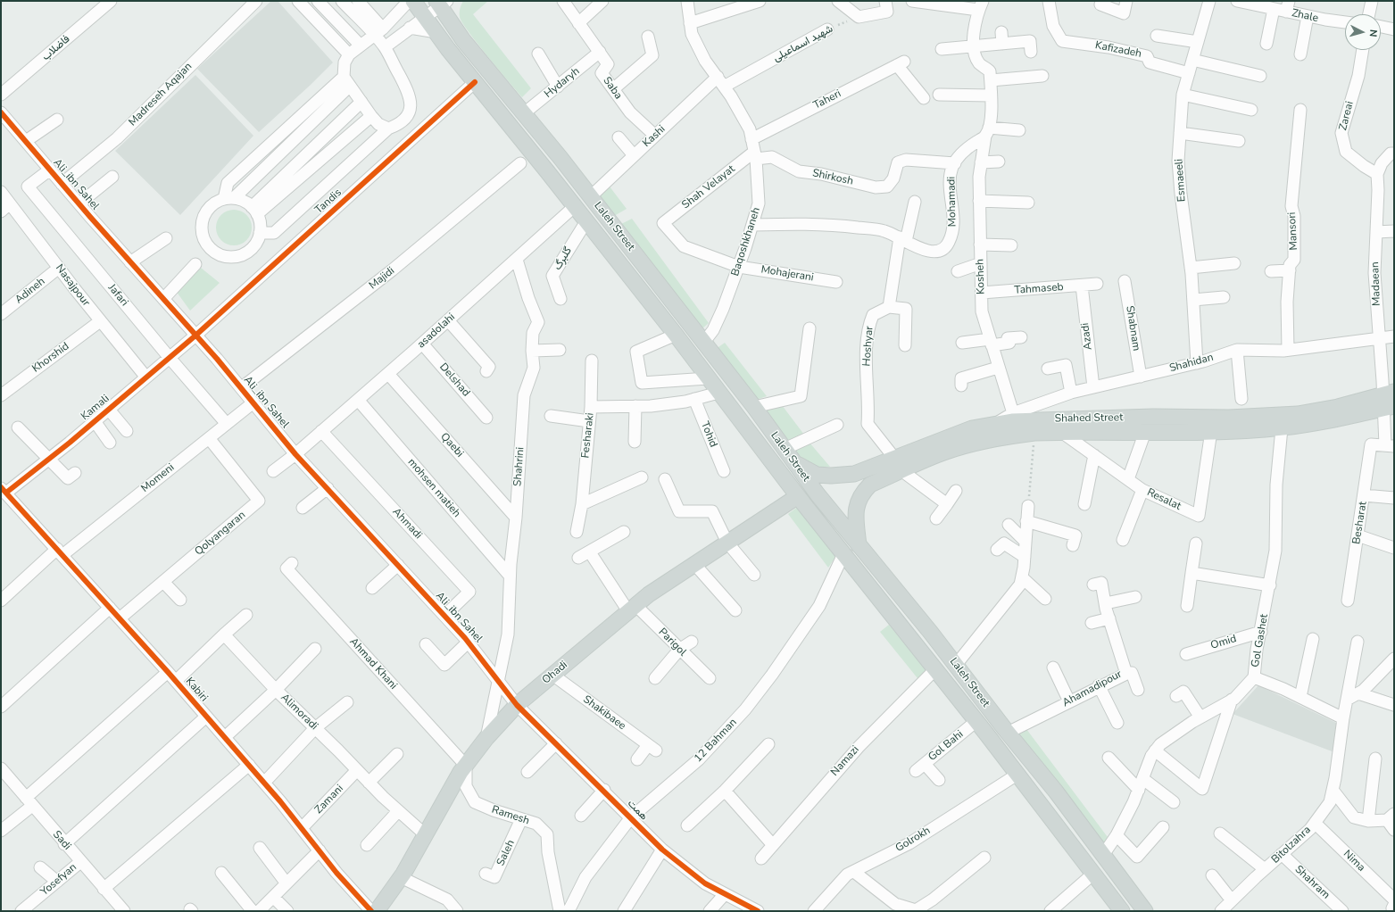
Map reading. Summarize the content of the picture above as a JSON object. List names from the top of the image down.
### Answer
{
  "streets": {
    "main road": ["Laleh Street", "Shahed Street", "Ohadi"],
    "street": [
      "Zhale",
      "شهید اسماعیلی",
      "فاضلاب",
      "Kafizadeh",
      "Hydaryh",
      "Saba",
      "Madreseh Aqajan",
      "Taheri",
      "Zareai",
      "Kashi",
      "Shirkosh",
      "Esmaeeli",
      "Ali_ibn Sahel",
      "Shah Velayat",
      "Tandis",
      "Mohamadi",
      "Mansori",
      "Baqoshkhaneh",
      "گلبرگ",
      "Mohajerani",
      "Kosheh",
      "Majidi",
      "Madaean",
      "Nasajpour",
      "Tahmaseb",
      "Adineh",
      "Jafari",
      "Shabnam",
      "asadolahi",
      "Azadi",
      "Hoshyar",
      "Khorshid",
      "Shahidan",
      "Delshad",
      "Kamali",
      "Tohid",
      "Fesharaki",
      "Qaebi",
      "Shahrini",
      "Momeni",
      "mohsen matieh",
      "Resalat",
      "Besharat",
      "Ahmadi",
      "Qolyangaran",
      "Gol Gashet",
      "Parigol",
      "Omid",
      "Ahmad Khani",
      "Ahamadipour",
      "Kabiri",
      "Alimoradi",
      "Shakibaee",
      "12 Bahman",
      "Gol Bahi",
      "Namazi",
      "Zamani",
      "همت",
      "Ramesh",
      "Golrokh",
      "Sadi",
      "Bitolzahra",
      "Saleh",
      "Nima",
      "Yosefyan",
      "Shahram"
    ]
  },
  "crossings": [
    ["شهید اسماعیلی", "Kashi"],
    ["شهید اسماعیلی", "Baqoshkhaneh"],
    ["Kafizadeh", "Esmaeeli"],
    ["Hydaryh", "Saba"],
    ["Hydaryh", "Laleh Street"],
    ["Saba", "Kashi"],
    ["Madreseh Aqajan", "Ali_ibn Sahel"],
    ["Taheri", "Baqoshkhaneh"],
    ["Zareai", "Madaean"],
    ["Kashi", "Laleh Street"],
    ["Kashi", "Baqoshkhaneh"],
    ["Shirkosh", "Shah Velayat"],
    ["Shirkosh", "Mohamadi"],
    ["Shirkosh", "Baqoshkhaneh"],
    ["Esmaeeli", "Shahidan"],
    ["Ali_ibn Sahel", "Tandis"],
    ["Ali_ibn Sahel", "Majidi"],
    ["Ali_ibn Sahel", "Jafari"],
    ["Ali_ibn Sahel", "asadolahi"],
    ["Ali_ibn Sahel", "Kamali"],
    ["Ali_ibn Sahel", "Shahrini"],
    ["Ali_ibn Sahel", "Momeni"],
    ["Ali_ibn Sahel", "Ahmadi"],
    ["Ali_ibn Sahel", "Ohadi"],
    ["Ali_ibn Sahel", "همت"],
    ["Shah Velayat", "Baqoshkhaneh"],
    ["Shah Velayat", "Mohajerani"],
    ["Tandis", "Laleh Street"],
    ["Tandis", "Kamali"],
    ["Mohamadi", "Baqoshkhaneh"],
    ["Mohamadi", "Kosheh"],
    ["Laleh Street", "Baqoshkhaneh"],
    ["Laleh Street", "گلبرگ"],
    ["Laleh Street", "asadolahi"],
    ["Laleh Street", "Shahed Street"],
    ["Laleh Street", "Fesharaki"],
    ["Laleh Street", "Gol Gashet"],
    ["Laleh Street", "Ohadi"],
    ["Laleh Street", "Ahamadipour"],
    ["Laleh Street", "12 Bahman"],
    ["Laleh Street", "Gol Bahi"],
    ["Laleh Street", "Namazi"],
    ["Laleh Street", "Golrokh"],
    ["Mansori", "Shahidan"],
    ["Baqoshkhaneh", "Mohajerani"],
    ["Kosheh", "Tahmaseb"],
    ["Kosheh", "Shahidan"],
    ["Madaean", "Shahidan"],
    ["Madaean", "Shahed Street"],
    ["Madaean", "Besharat"],
    ["Nasajpour", "Adineh"],
    ["Nasajpour", "Khorshid"],
    ["Nasajpour", "Kamali"],
    ["Tahmaseb", "Azadi"],
    ["Jafari", "Kamali"],
    ["Jafari", "Momeni"],
    ["Shabnam", "Shahidan"],
    ["asadolahi", "Delshad"],
    ["asadolahi", "Qaebi"],
    ["asadolahi", "Shahrini"],
    ["asadolahi", "mohsen matieh"],
    ["asadolahi", "Ahmadi"],
    ["Azadi", "Shahidan"],
    ["Hoshyar", "Shahed Street"],
    ["Shahidan", "Shahed Street"],
    ["Kamali", "Kabiri"],
    ["Shahed Street", "Resalat"],
    ["Shahed Street", "Gol Gashet"],
    ["Tohid", "Fesharaki"],
    ["Qaebi", "Shahrini"],
    ["Shahrini", "mohsen matieh"],
    ["Shahrini", "Ohadi"],
    ["Momeni", "Qolyangaran"],
    ["Momeni", "Kabiri"],
    ["Qolyangaran", "Kabiri"],
    ["Gol Gashet", "Omid"],
    ["Parigol", "Ohadi"],
    ["Ahmad Khani", "Ohadi"],
    ["Ahmad Khani", "Ramesh"],
    ["Ohadi", "Alimoradi"],
    ["Ohadi", "Shakibaee"],
    ["Ohadi", "همت"],
    ["Ohadi", "Ramesh"],
    ["Kabiri", "Zamani"],
    ["Alimoradi", "Zamani"],
    ["12 Bahman", "همت"],
    ["Ramesh", "Saleh"],
    ["Sadi", "Yosefyan"],
    ["Bitolzahra", "Nima"],
    ["Bitolzahra", "Shahram"]
  ],
  "north": "right"
}
